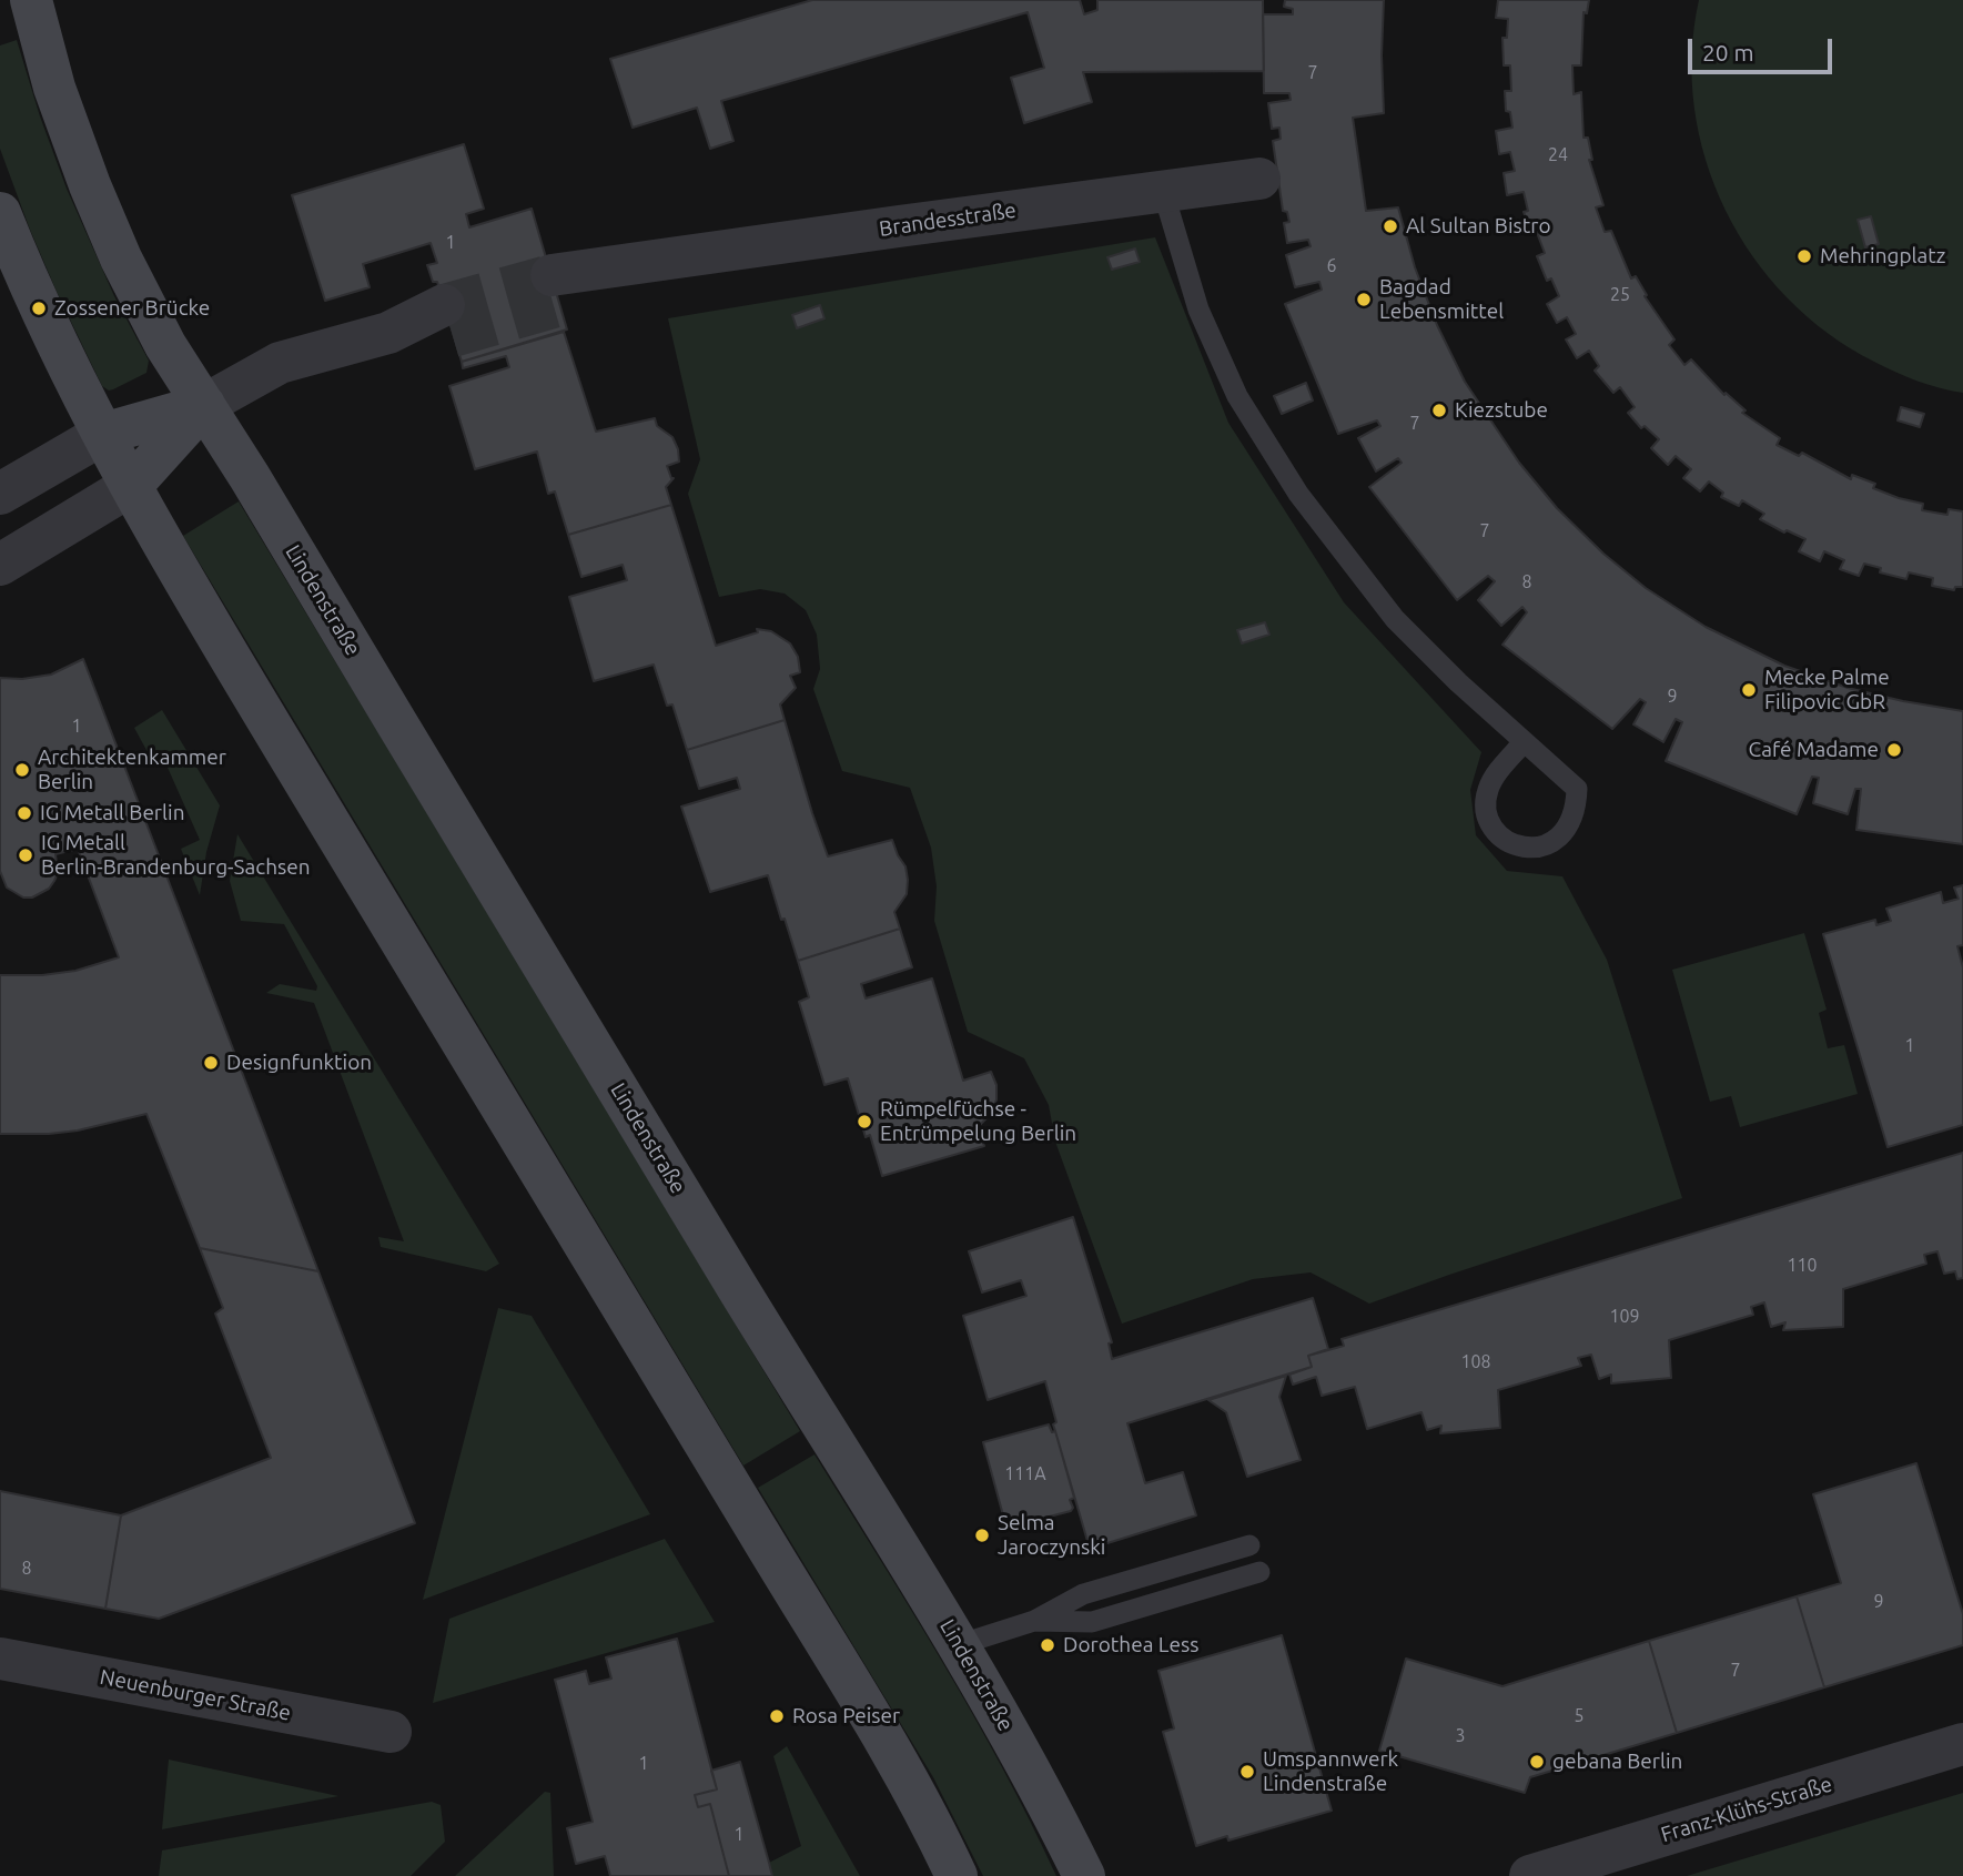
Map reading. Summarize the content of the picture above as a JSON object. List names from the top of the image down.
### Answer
{
  "streets": {
    "main road": ["Lindenstraße"],
    "street": ["Brandesstraße", "Neuenburger Straße", "Franz-Klühs-Straße"]
  },
  "places": [
    "Al Sultan Bistro",
    "Mehringplatz",
    "Bagdad Lebensmittel",
    "Zossener Brücke",
    "Kiezstube",
    "Mecke Palme Filipovic GbR",
    "Café Madame",
    "Architektenkammer Berlin",
    "IG Metall Berlin",
    "IG Metall Berlin-Brandenburg-Sachsen",
    "Designfunktion",
    "Rümpelfüchse - Entrümpelung Berlin",
    "Selma Jaroczynski",
    "Dorothea Less",
    "Rosa Peiser",
    "gebana Berlin",
    "Umspannwerk Lindenstraße"
  ],
  "house_numbers": [
    "7",
    "24",
    "1",
    "6",
    "25",
    "7",
    "7",
    "8",
    "9",
    "1",
    "1",
    "110",
    "109",
    "108",
    "111A",
    "8",
    "9",
    "7",
    "5",
    "3",
    "1",
    "1"
  ],
  "scale_bar": "20 m"
}
